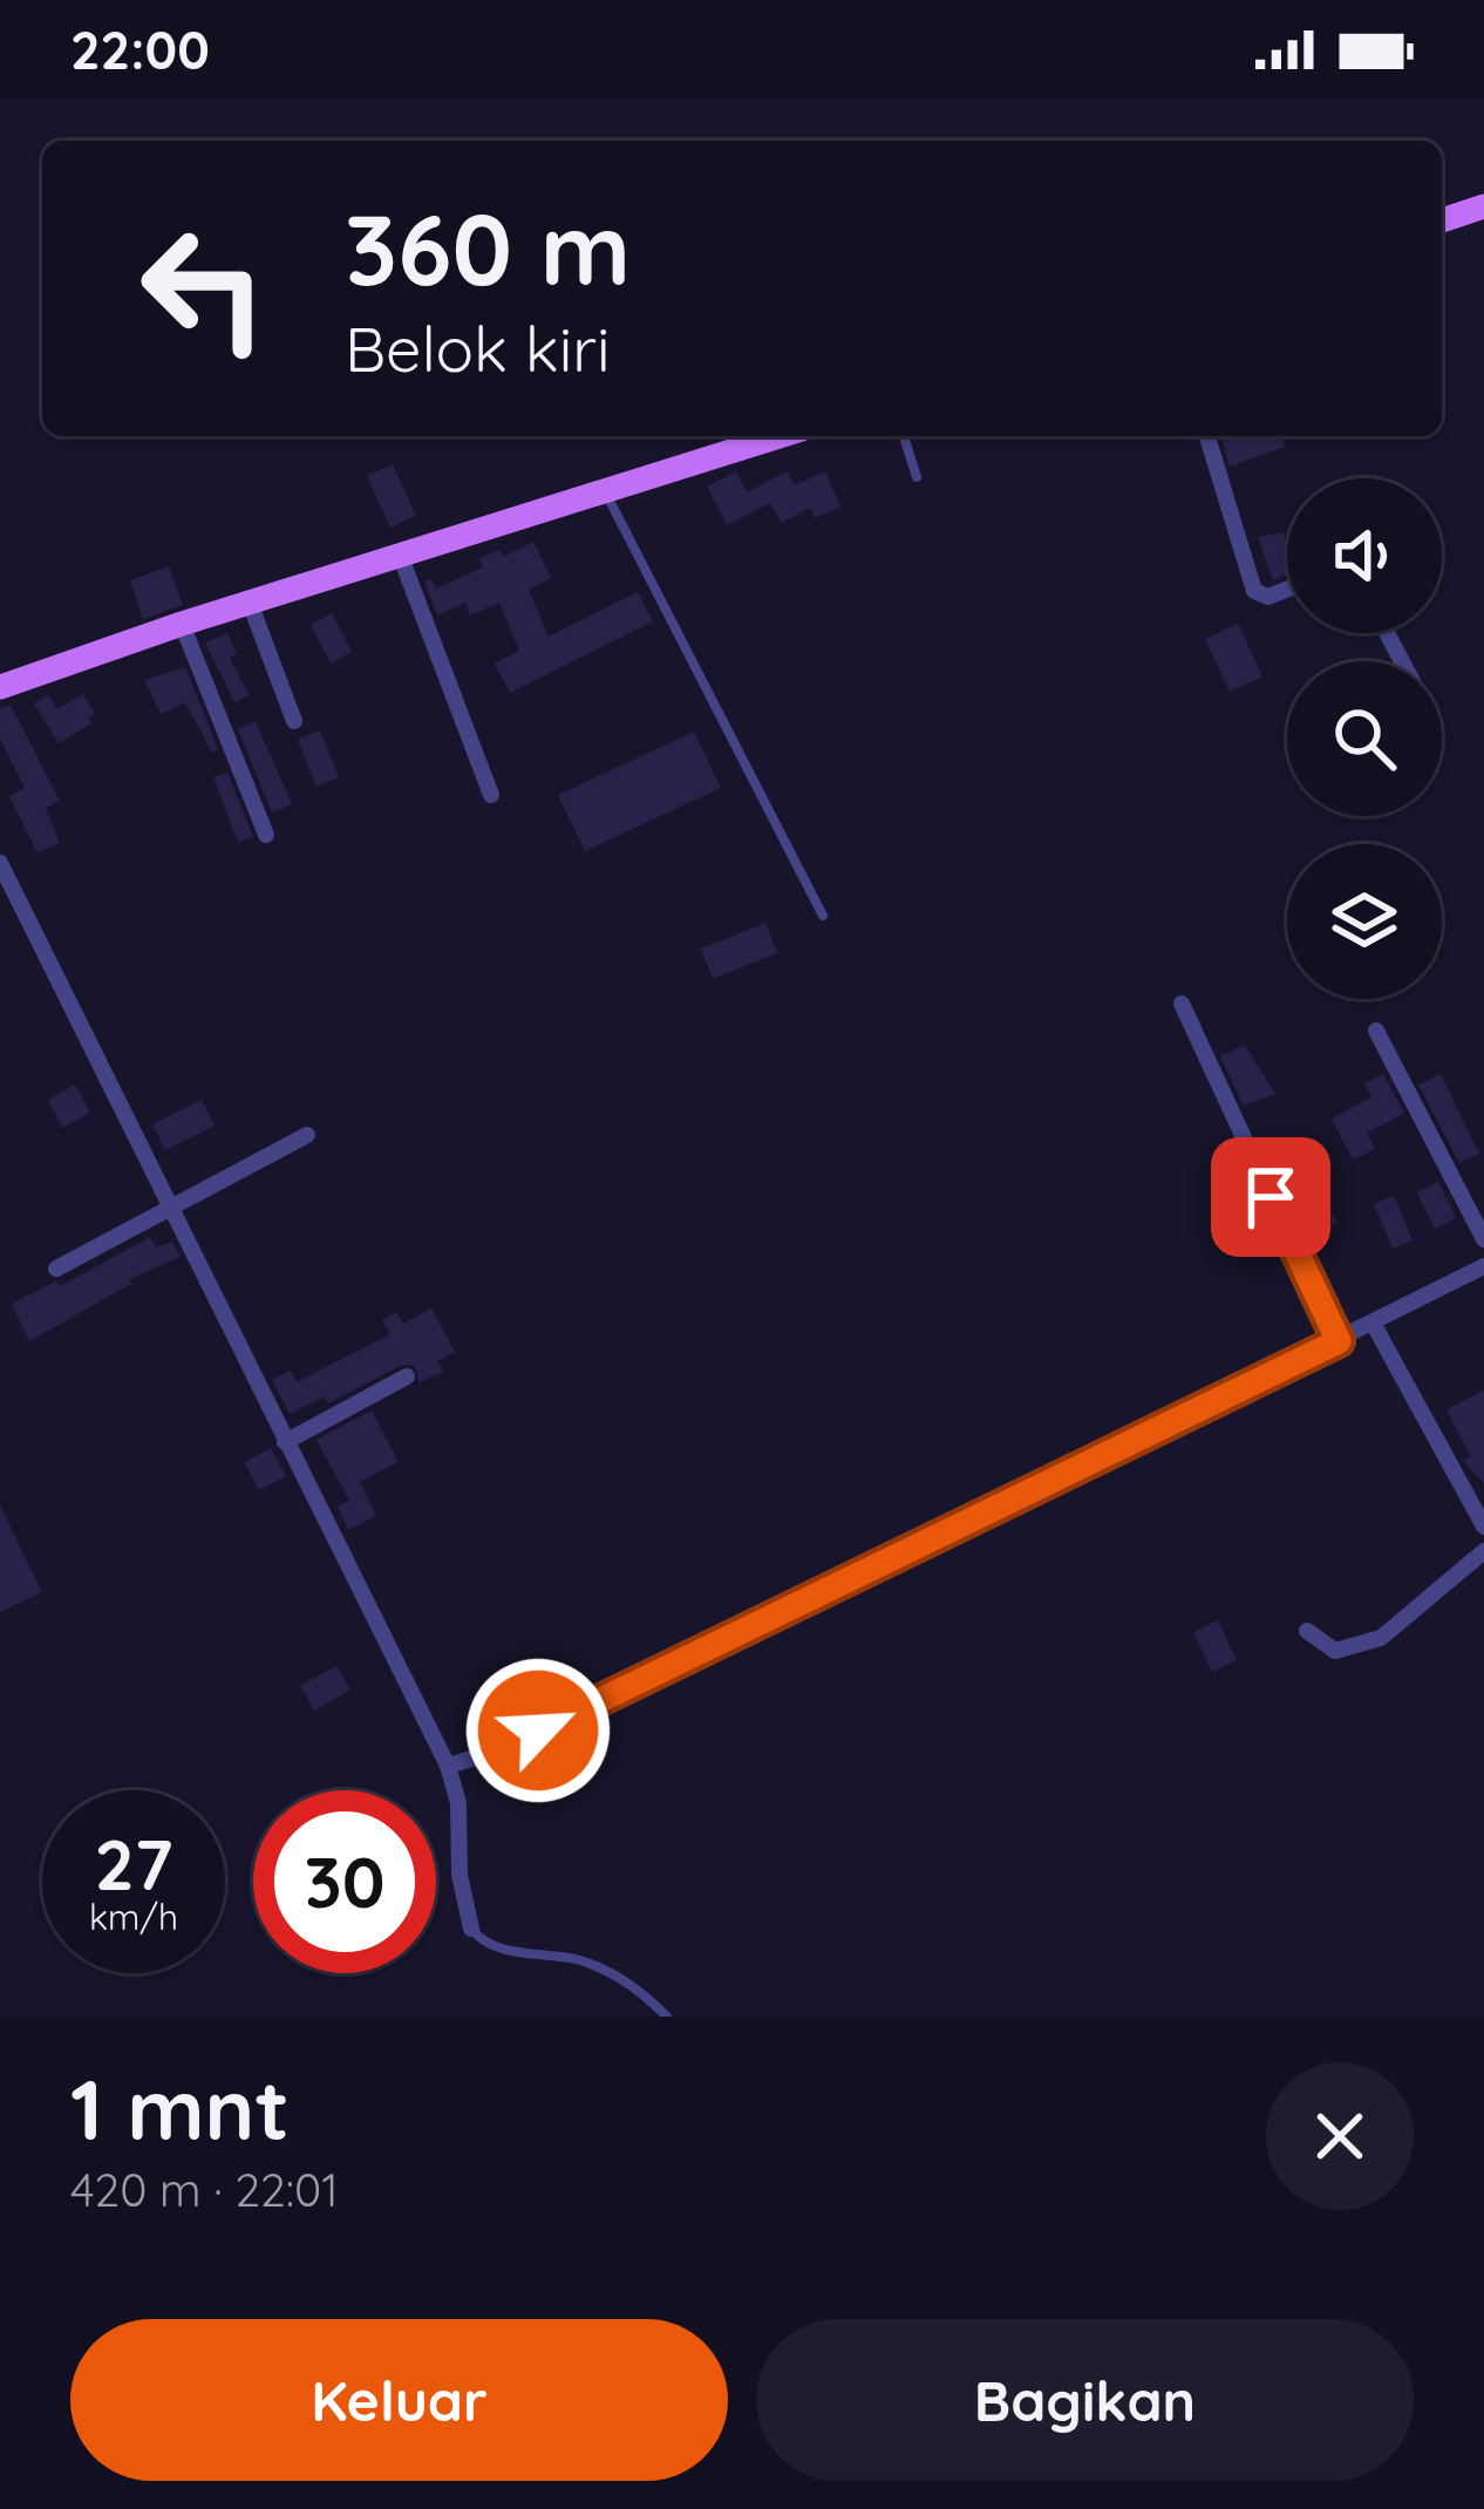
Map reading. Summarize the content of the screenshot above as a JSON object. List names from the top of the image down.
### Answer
{
  "page": {
    "status": "22:00",
    "turn": ["360 m", "Belok kiri"],
    "speed": "27 km/h",
    "limit": "30",
    "heading": ["1 mnt", "420 m · 22:01"],
    "buttons": ["Keluar", "Bagikan"]
  }
}
